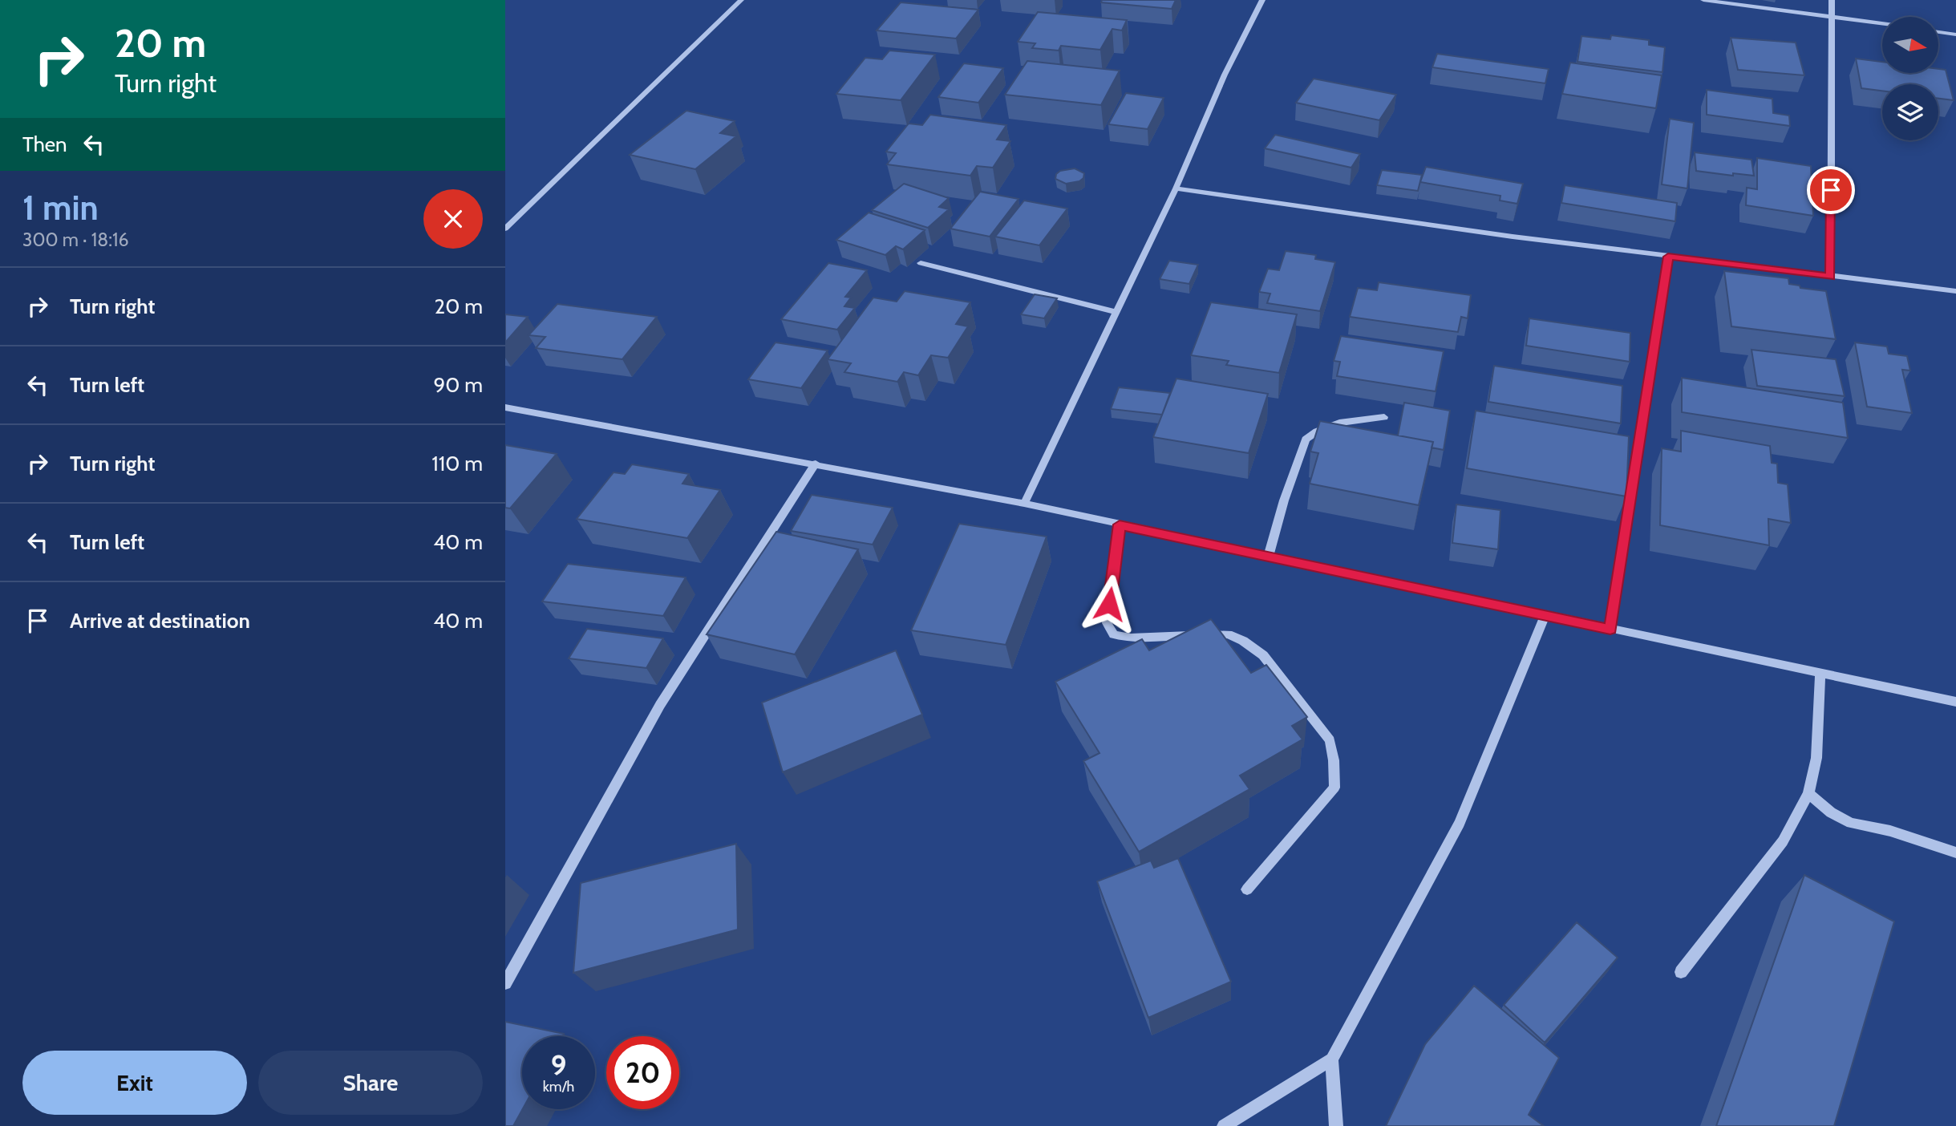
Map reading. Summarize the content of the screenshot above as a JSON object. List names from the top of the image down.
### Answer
{
  "north": "right",
  "page": {
    "turn": ["20 m", "Turn right"],
    "then": "Then",
    "heading": ["1 min", "300 m · 18:16"],
    "list": [
      {
        "name": "Turn right",
        "value": "20 m"
      },
      {
        "name": "Turn left",
        "value": "90 m"
      },
      {
        "name": "Turn right",
        "value": "110 m"
      },
      {
        "name": "Turn left",
        "value": "40 m"
      },
      {
        "name": "Arrive at destination",
        "value": "40 m"
      }
    ],
    "speed": "9 km/h",
    "limit": "20",
    "buttons": ["Exit", "Share"]
  }
}
